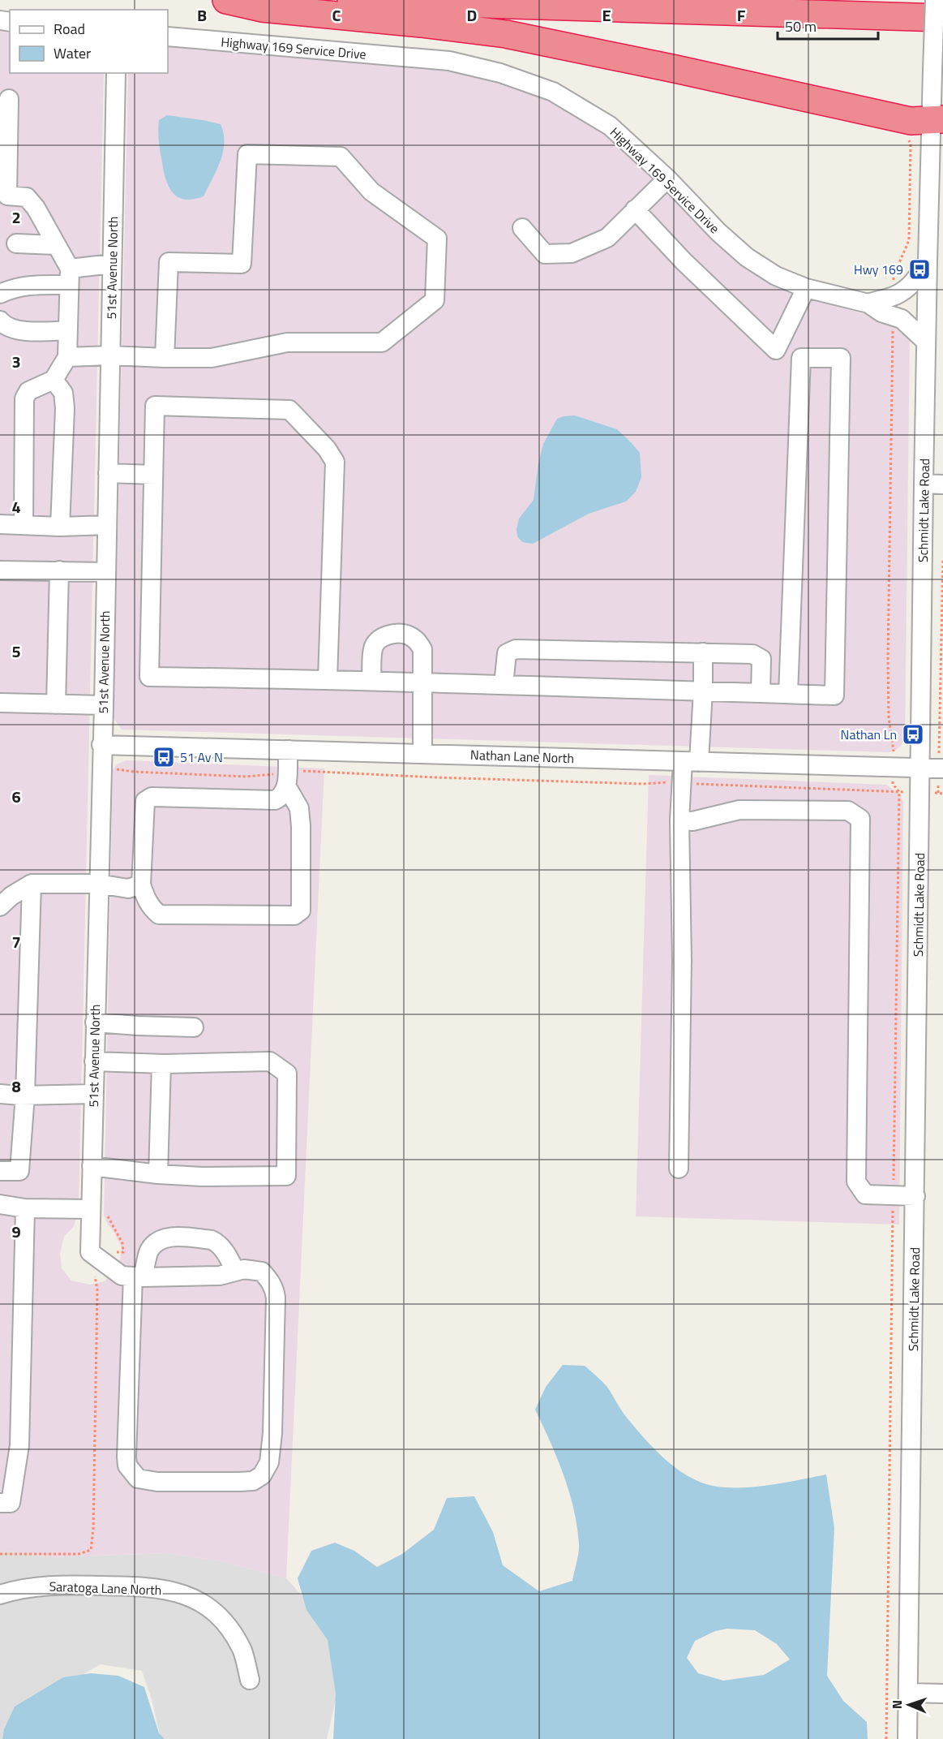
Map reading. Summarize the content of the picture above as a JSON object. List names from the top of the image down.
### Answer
{
  "streets": {
    "street": [
      "Highway 169 Service Drive",
      "51st Avenue North",
      "Schmidt Lake Road",
      "Nathan Lane North",
      "Saratoga Lane North"
    ]
  },
  "crossings": [
    ["Highway 169 Service Drive", "Schmidt Lake Road"],
    ["51st Avenue North", "Nathan Lane North"],
    ["Schmidt Lake Road", "Nathan Lane North"]
  ],
  "places": {
    "bus stop": ["Hwy 169", "Nathan Ln", "51 Av N"]
  },
  "legend": ["Road", "Water"],
  "scale_bar": "50 m",
  "north": "left",
  "grid": {
    "columns": [
      "B",
      "C",
      "D",
      "E",
      "F"
    ],
    "rows": [
      "2",
      "3",
      "4",
      "5",
      "6",
      "7",
      "8",
      "9"
    ]
  }
}
